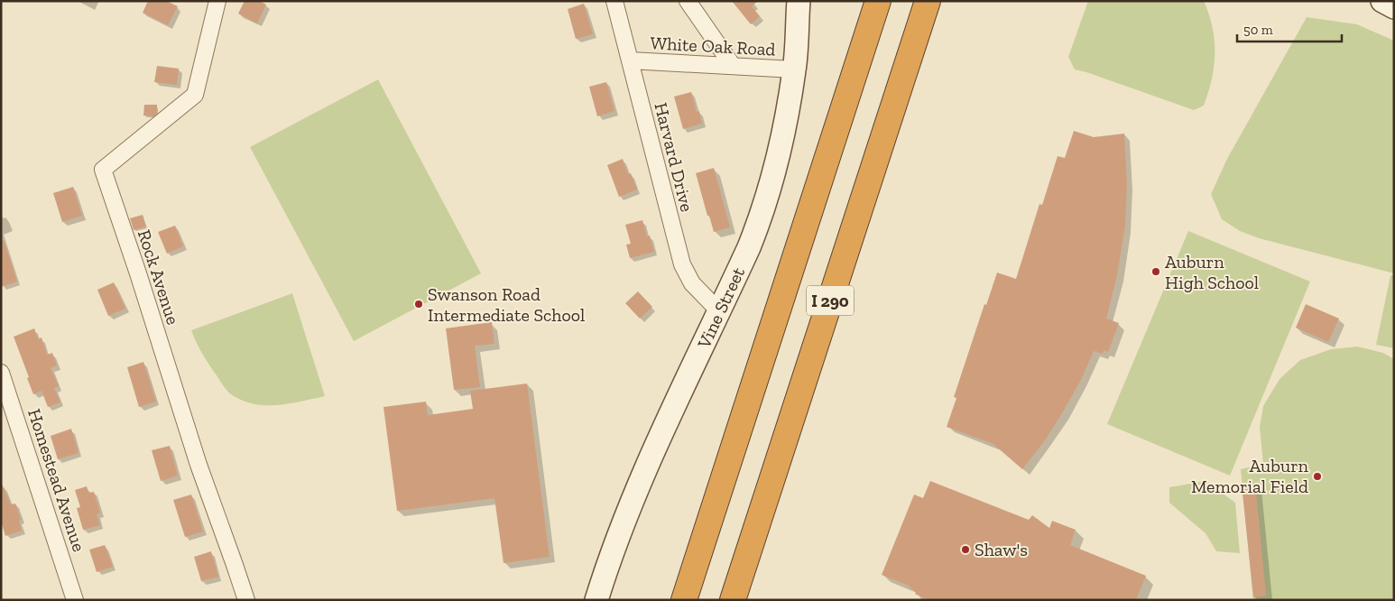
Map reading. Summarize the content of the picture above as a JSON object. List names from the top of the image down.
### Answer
{
  "streets": {
    "highway": ["I 290"],
    "street": [
      "White Oak Road",
      "Harvard Drive",
      "Rock Avenue",
      "Vine Street",
      "Homestead Avenue"
    ]
  },
  "crossings": [
    ["White Oak Road", "Harvard Drive"],
    ["White Oak Road", "Vine Street"],
    ["Harvard Drive", "Vine Street"]
  ],
  "places": [
    "Auburn High School",
    "Swanson Road Intermediate School",
    "Auburn Memorial Field",
    "Shaw's"
  ],
  "scale_bar": "50 m"
}
